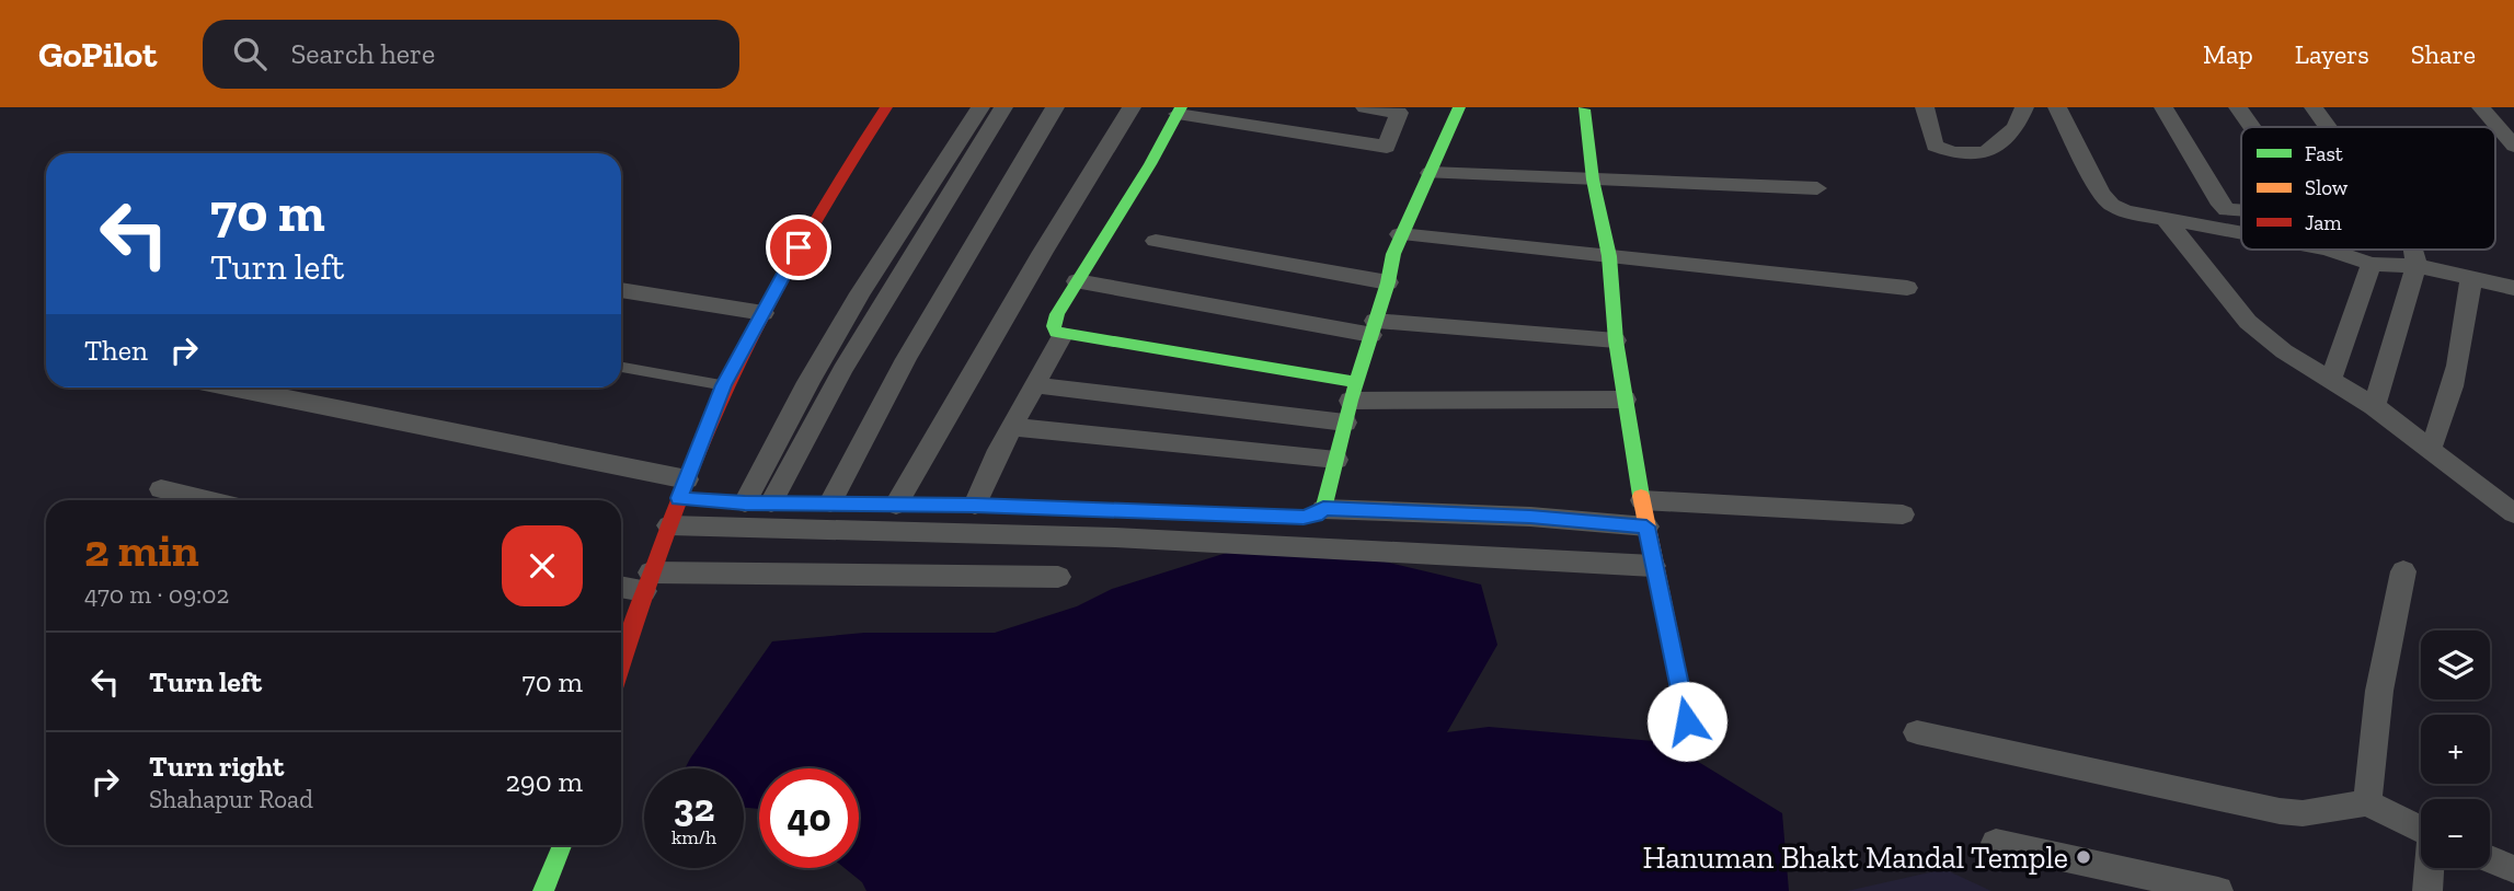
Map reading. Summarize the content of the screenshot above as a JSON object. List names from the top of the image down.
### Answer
{
  "places": ["Hanuman Bhakt Mandal Temple"],
  "legend": ["Fast", "Slow", "Jam"],
  "page": {
    "header": "GoPilot",
    "search": "Search here",
    "nav": ["Map", "Layers", "Share"],
    "turn": ["70 m", "Turn left"],
    "then": "Then",
    "heading": ["2 min", "470 m · 09:02"],
    "map_buttons": ["+", "−"],
    "list": [
      {
        "name": "Turn left",
        "value": "70 m"
      },
      {
        "name": "Turn right",
        "note": "Shahapur Road",
        "value": "290 m"
      }
    ],
    "speed": "32 km/h",
    "limit": "40"
  }
}
